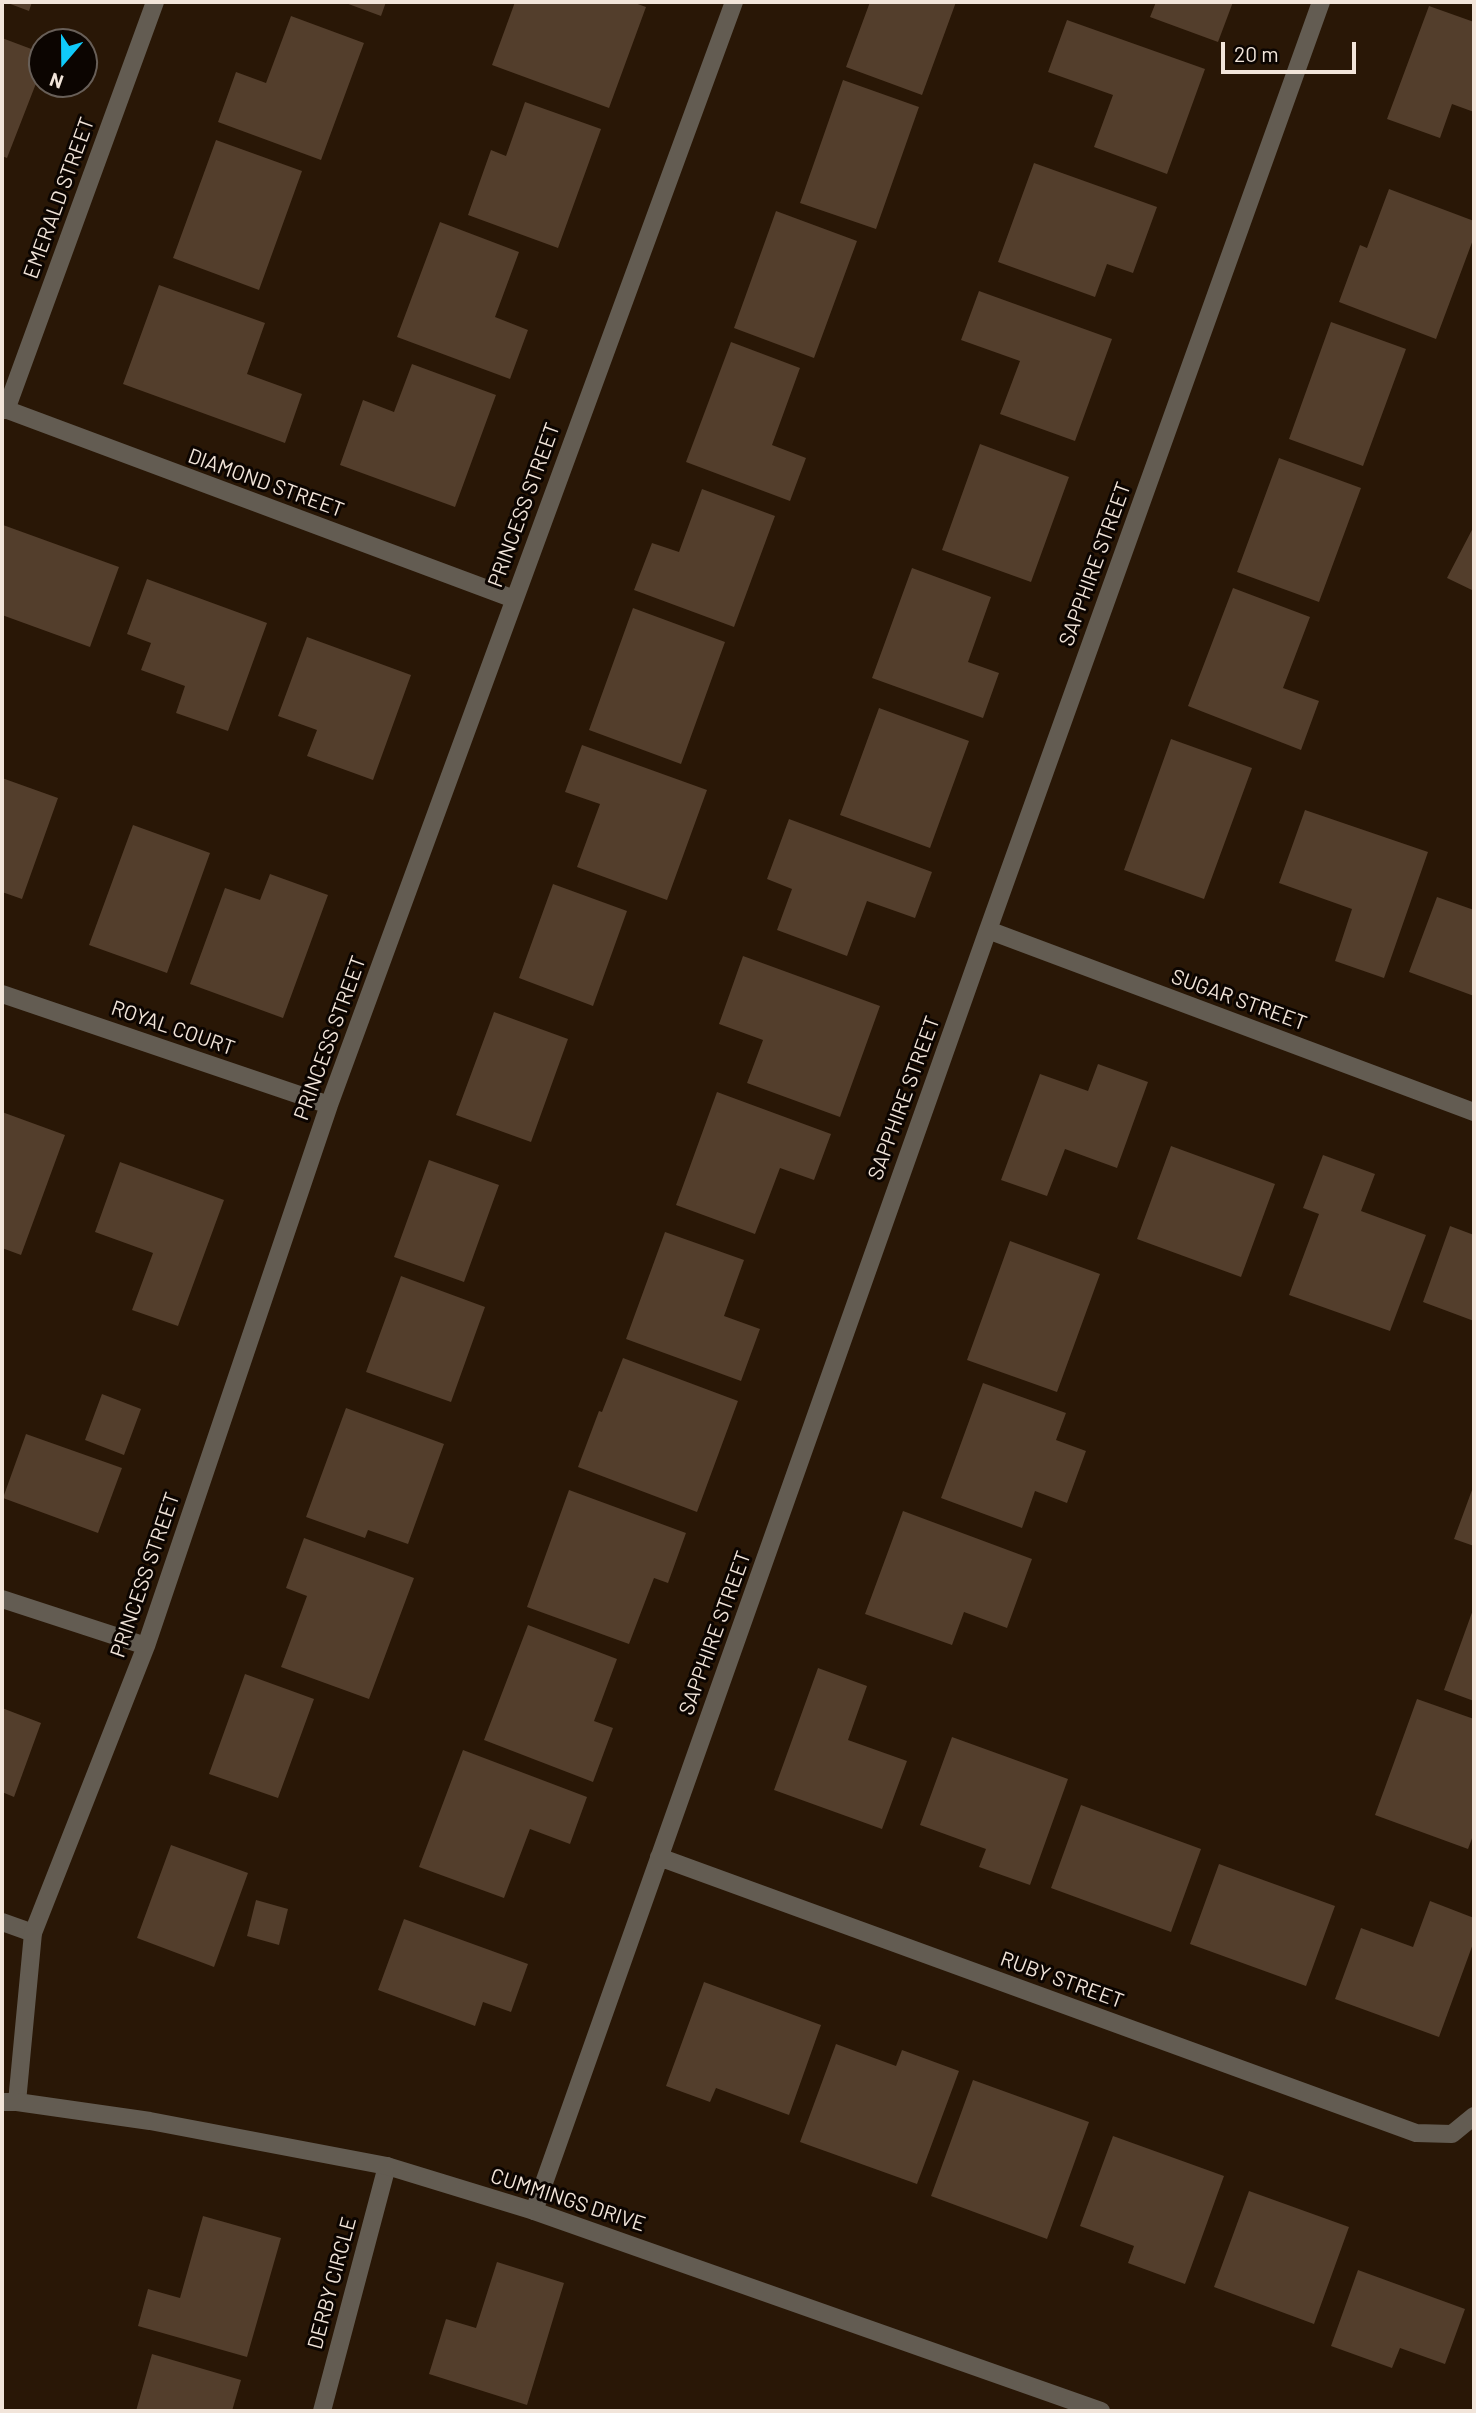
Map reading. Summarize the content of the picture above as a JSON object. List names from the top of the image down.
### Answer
{
  "streets": {
    "street": [
      "EMERALD STREET",
      "DIAMOND STREET",
      "PRINCESS STREET",
      "SAPPHIRE STREET",
      "SUGAR STREET",
      "ROYAL COURT",
      "RUBY STREET",
      "CUMMINGS DRIVE",
      "DERBY CIRCLE"
    ]
  },
  "crossings": [
    ["EMERALD STREET", "DIAMOND STREET"],
    ["DIAMOND STREET", "PRINCESS STREET"],
    ["PRINCESS STREET", "ROYAL COURT"],
    ["PRINCESS STREET", "CUMMINGS DRIVE"],
    ["SAPPHIRE STREET", "SUGAR STREET"],
    ["SAPPHIRE STREET", "RUBY STREET"],
    ["SAPPHIRE STREET", "CUMMINGS DRIVE"],
    ["CUMMINGS DRIVE", "DERBY CIRCLE"]
  ],
  "scale_bar": "20 m",
  "north": "bottom"
}
